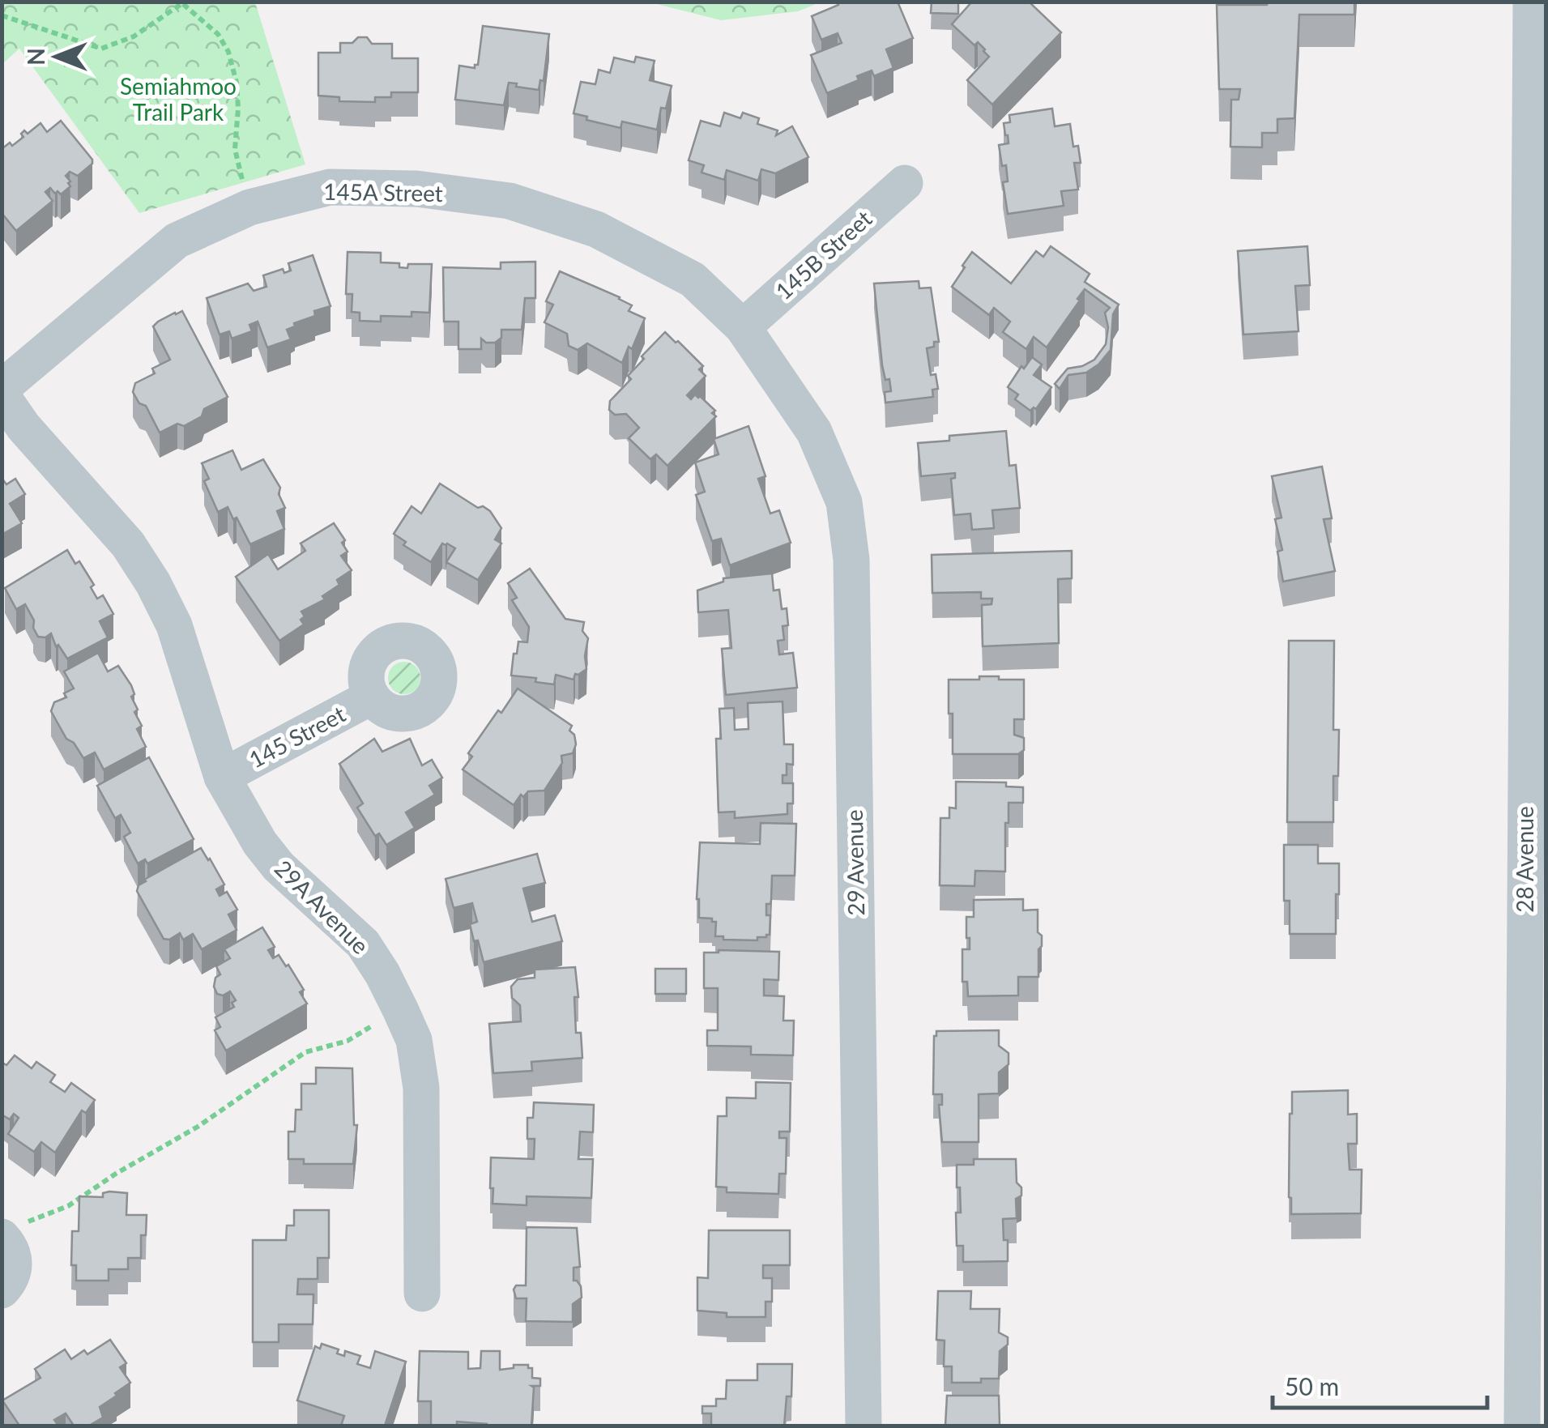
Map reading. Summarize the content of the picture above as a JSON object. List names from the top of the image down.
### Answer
{
  "streets": {
    "street": [
      "145A Street",
      "145B Street",
      "145 Street",
      "28 Avenue",
      "29 Avenue",
      "29A Avenue"
    ]
  },
  "crossings": [
    ["145A Street", "145B Street"],
    ["145A Street", "29 Avenue"],
    ["145B Street", "29 Avenue"],
    ["145 Street", "29A Avenue"]
  ],
  "parks": ["Semiahmoo Trail Park"],
  "scale_bar": "50 m",
  "north": "left"
}
